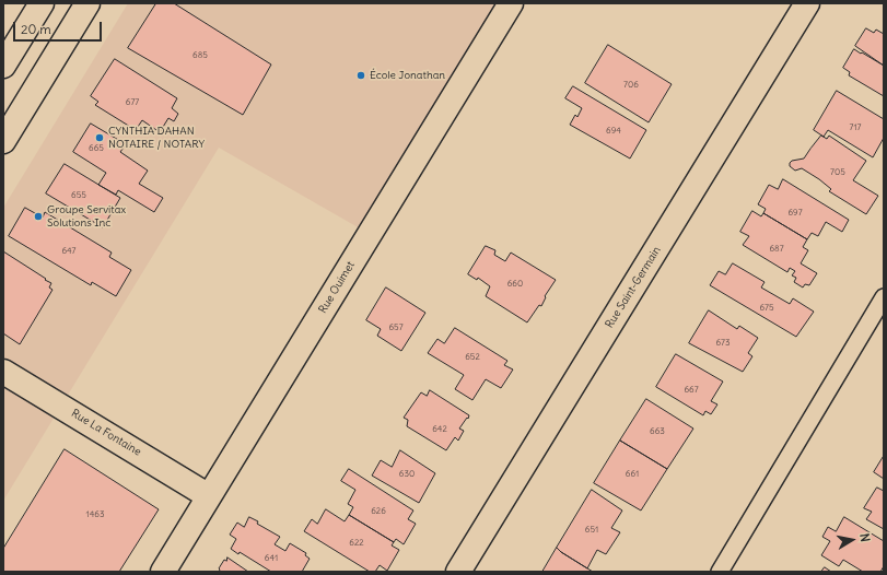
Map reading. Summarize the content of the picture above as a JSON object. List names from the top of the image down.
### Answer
{
  "streets": {
    "street": ["Rue Ouimet", "Rue Saint-Germain", "Rue La Fontaine"]
  },
  "crossings": [
    ["Rue Ouimet", "Rue La Fontaine"]
  ],
  "places": ["École Jonathan", "CYNTHIA DAHAN NOTAIRE / NOTARY", "Groupe Servitax Solutions Inc"],
  "house_numbers": [
    "685",
    "706",
    "677",
    "717",
    "694",
    "665",
    "705",
    "655",
    "697",
    "687",
    "647",
    "660",
    "675",
    "657",
    "673",
    "652",
    "667",
    "642",
    "663",
    "630",
    "661",
    "626",
    "1463",
    "651",
    "622",
    "641"
  ],
  "scale_bar": "20 m",
  "north": "right"
}
